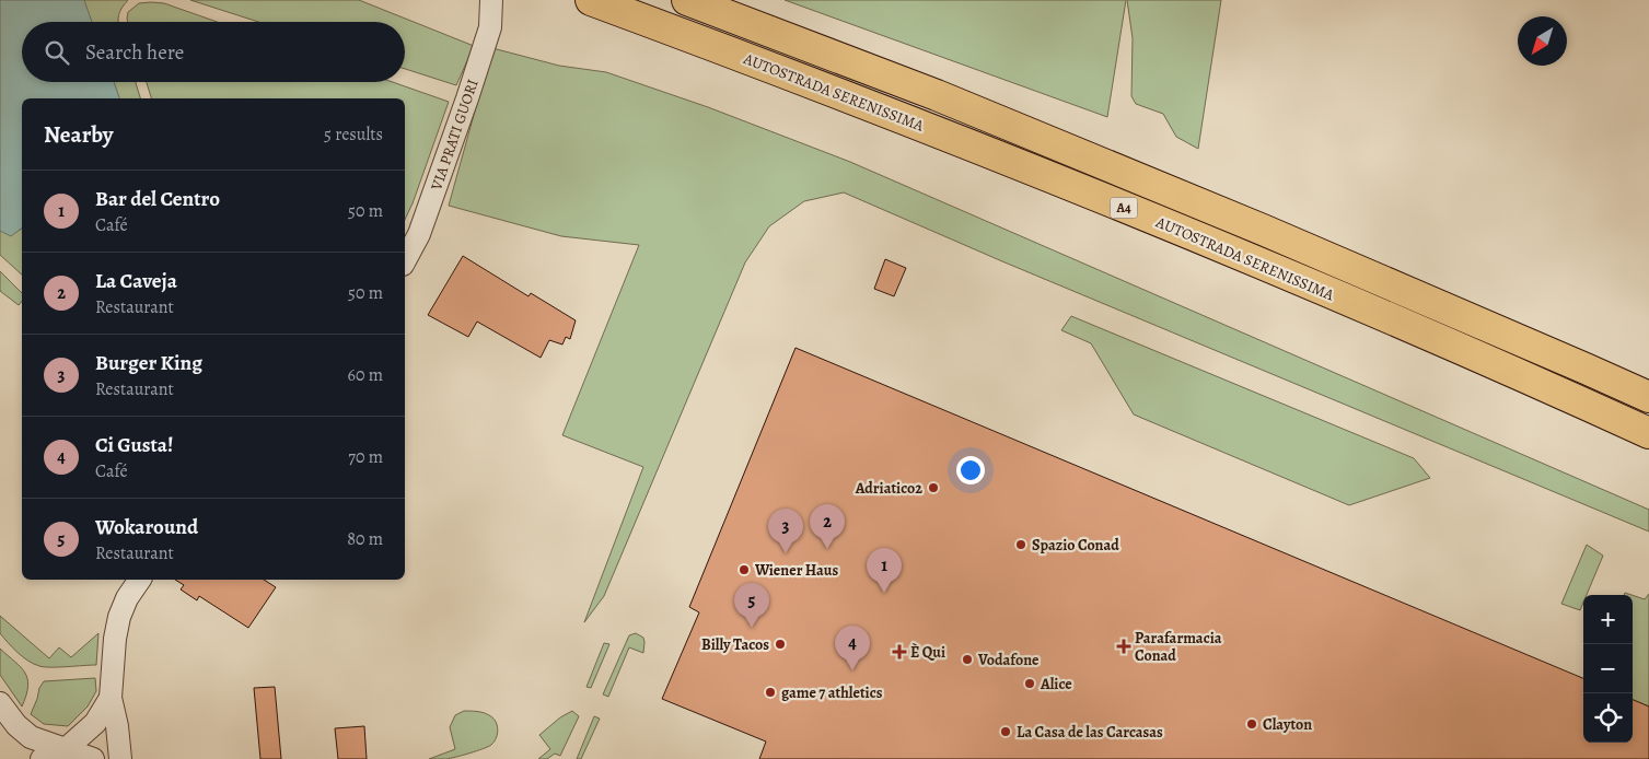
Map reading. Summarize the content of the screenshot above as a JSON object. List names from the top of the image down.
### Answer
{
  "streets": {
    "highway": ["AUTOSTRADA SERENISSIMA", "A4"],
    "street": ["VIA PRATI GUORI"]
  },
  "places": {
    "other": [
      "Adriatico2",
      "Spazio Conad",
      "Wiener Haus",
      "Billy Tacos",
      "Vodafone",
      "Alice",
      "game 7 athletics",
      "Clayton",
      "La Casa de las Carcasas"
    ],
    "health": ["Parafarmacia Conad", "È Qui"]
  },
  "north": "bottom left",
  "page": {
    "search": "Search here",
    "heading": ["Nearby", "5 results"],
    "list": [
      {
        "mark": "1",
        "name": "Bar del Centro",
        "note": "Café",
        "value": "50 m"
      },
      {
        "mark": "2",
        "name": "La Caveja",
        "note": "Restaurant",
        "value": "50 m"
      },
      {
        "mark": "3",
        "name": "Burger King",
        "note": "Restaurant",
        "value": "60 m"
      },
      {
        "mark": "4",
        "name": "Ci Gusta!",
        "note": "Café",
        "value": "70 m"
      },
      {
        "mark": "5",
        "name": "Wokaround",
        "note": "Restaurant",
        "value": "80 m"
      }
    ],
    "pins": [
      "2",
      "3",
      "1",
      "5",
      "4"
    ],
    "map_buttons": ["+", "−"]
  }
}
